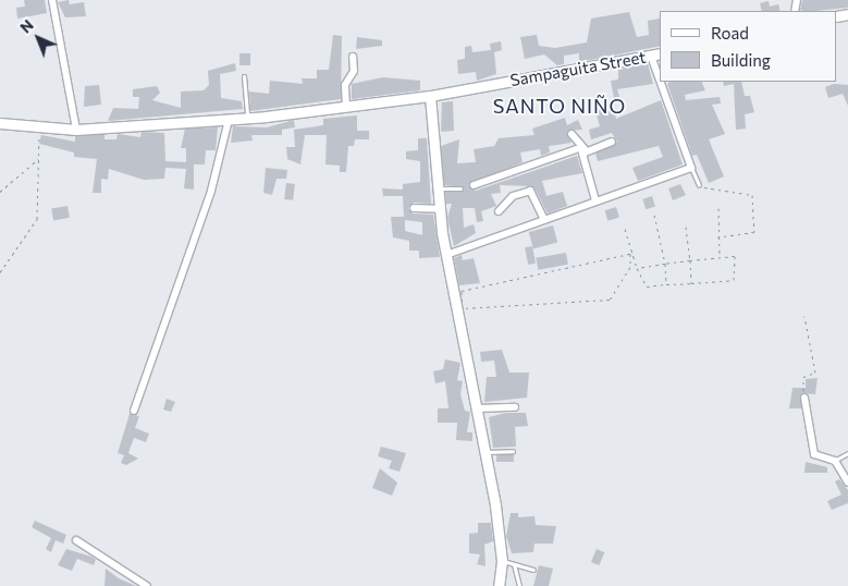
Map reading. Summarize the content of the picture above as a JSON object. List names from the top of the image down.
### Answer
{
  "streets": {
    "street": ["Sampaguita Street"]
  },
  "districts": ["SANTO NIÑO"],
  "legend": ["Road", "Building"],
  "north": "top left"
}
